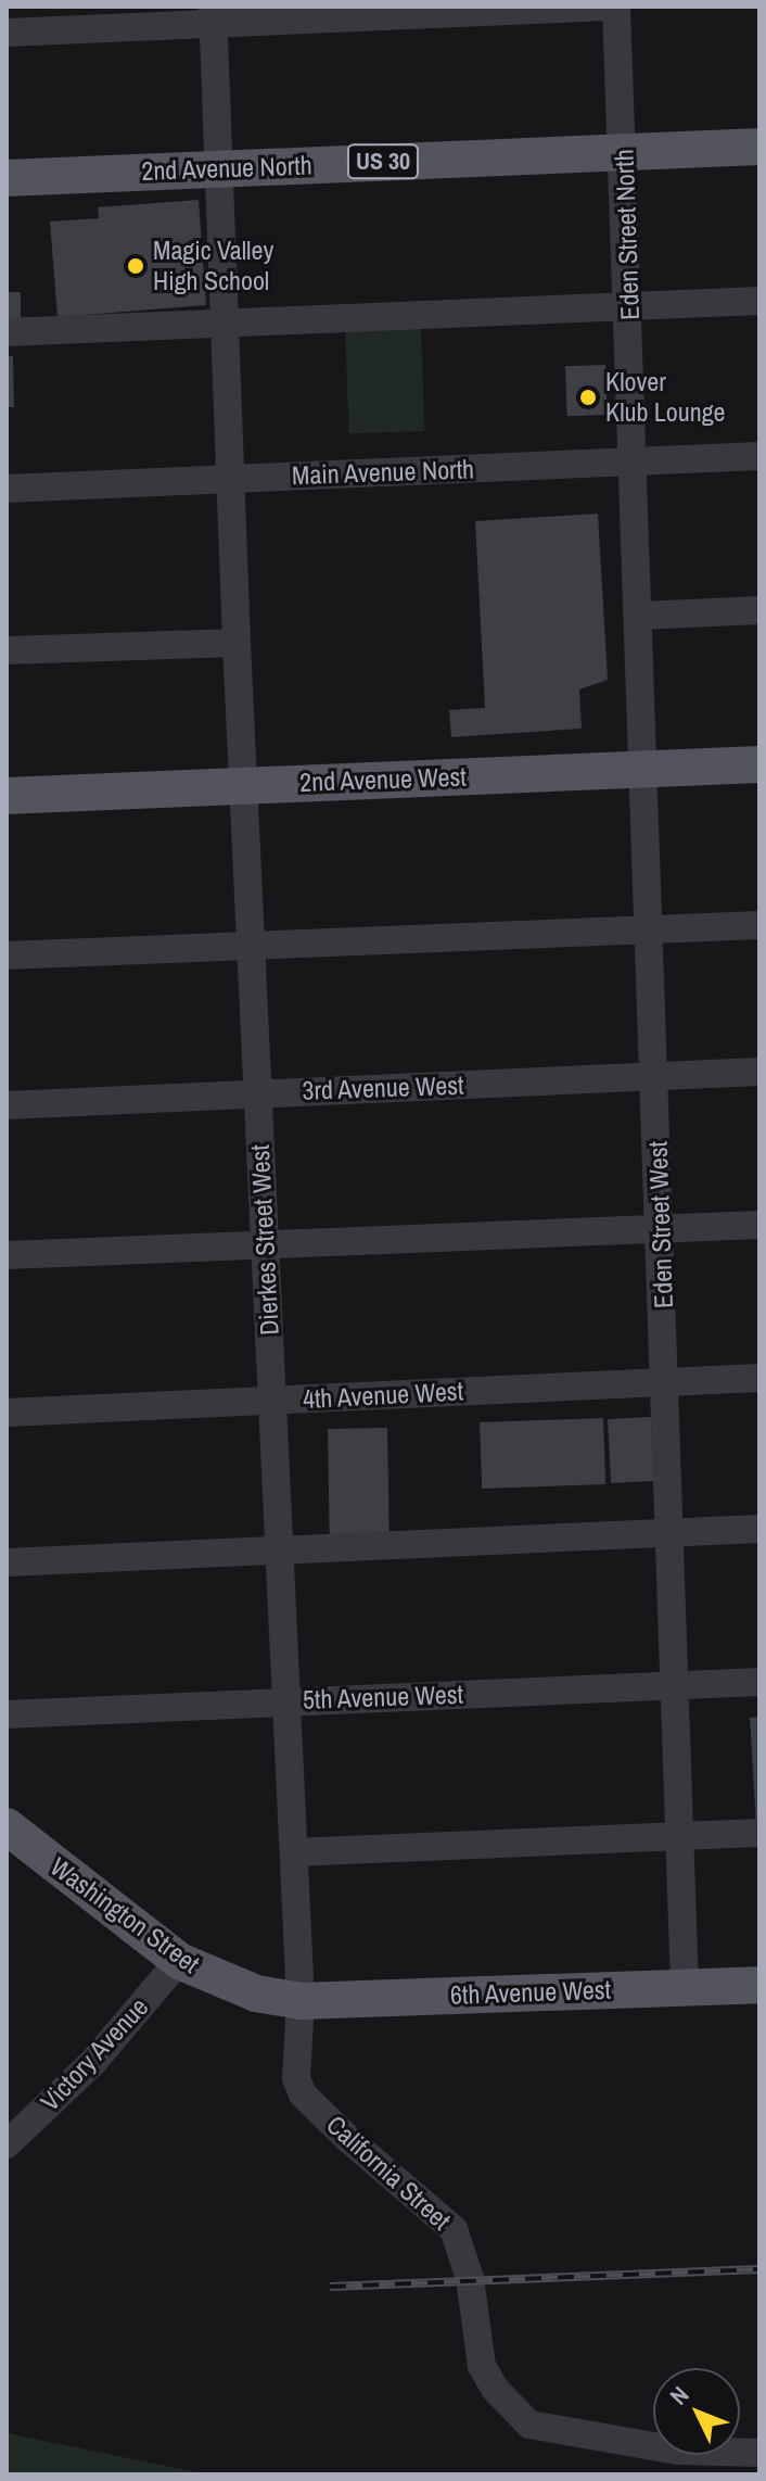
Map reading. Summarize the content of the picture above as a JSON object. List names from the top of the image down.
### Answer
{
  "streets": {
    "main road": [
      "US 30",
      "2nd Avenue North",
      "2nd Avenue West",
      "Washington Street",
      "6th Avenue West"
    ],
    "street": [
      "Eden Street North",
      "Main Avenue North",
      "3rd Avenue West",
      "Eden Street West",
      "Dierkes Street West",
      "4th Avenue West",
      "5th Avenue West",
      "Victory Avenue",
      "California Street"
    ]
  },
  "crossings": [
    ["2nd Avenue North", "Eden Street North"],
    ["2nd Avenue North", "Dierkes Street West"],
    ["Eden Street North", "Main Avenue North"],
    ["Eden Street North", "Eden Street West"],
    ["Main Avenue North", "Eden Street West"],
    ["Main Avenue North", "Dierkes Street West"],
    ["2nd Avenue West", "Eden Street West"],
    ["2nd Avenue West", "Dierkes Street West"],
    ["3rd Avenue West", "Eden Street West"],
    ["3rd Avenue West", "Dierkes Street West"],
    ["Eden Street West", "4th Avenue West"],
    ["Eden Street West", "5th Avenue West"],
    ["Eden Street West", "6th Avenue West"],
    ["Dierkes Street West", "4th Avenue West"],
    ["Dierkes Street West", "5th Avenue West"],
    ["Dierkes Street West", "Washington Street"],
    ["Dierkes Street West", "6th Avenue West"],
    ["Dierkes Street West", "California Street"],
    ["Washington Street", "6th Avenue West"],
    ["Washington Street", "Victory Avenue"],
    ["Washington Street", "California Street"],
    ["6th Avenue West", "California Street"]
  ],
  "places": ["Magic Valley High School", "Klover Klub Lounge"],
  "north": "top left"
}
